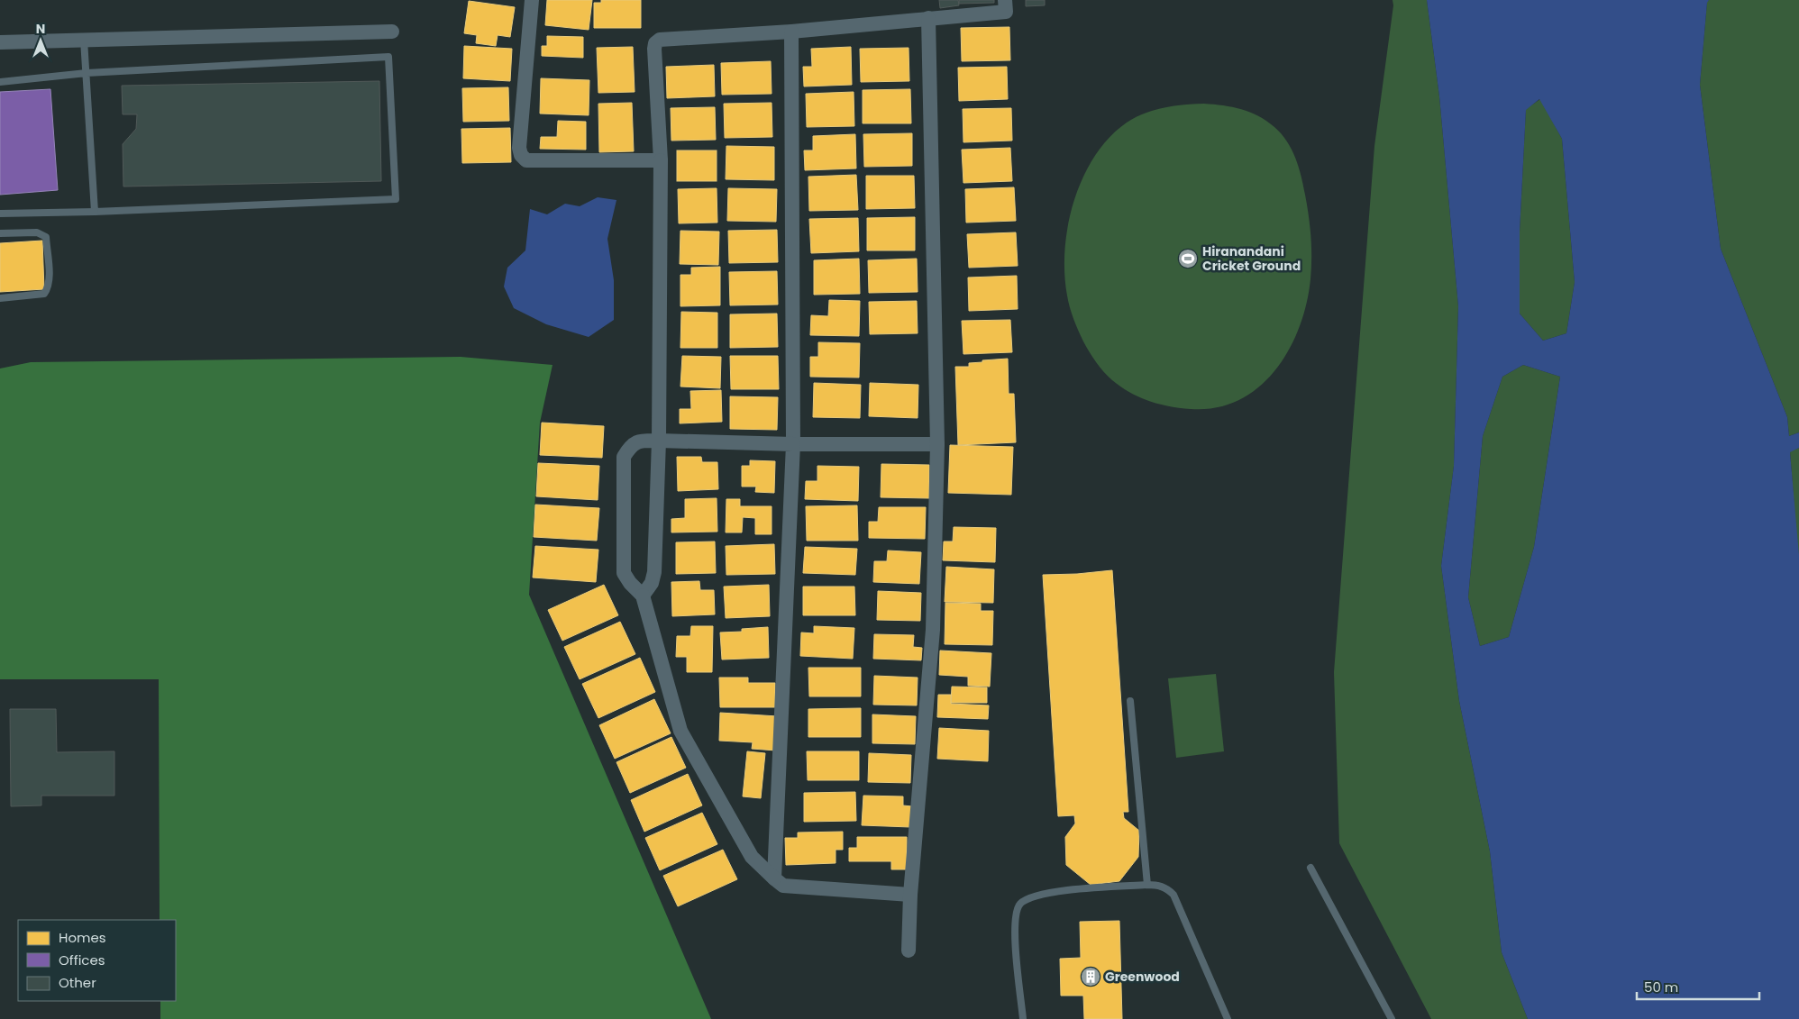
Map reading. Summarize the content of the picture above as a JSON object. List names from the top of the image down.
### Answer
{
  "places": {
    "sports": ["Hiranandani Cricket Ground"],
    "building": ["Greenwood"]
  },
  "legend": ["Homes", "Offices", "Other"],
  "scale_bar": "50 m",
  "north": "top"
}
